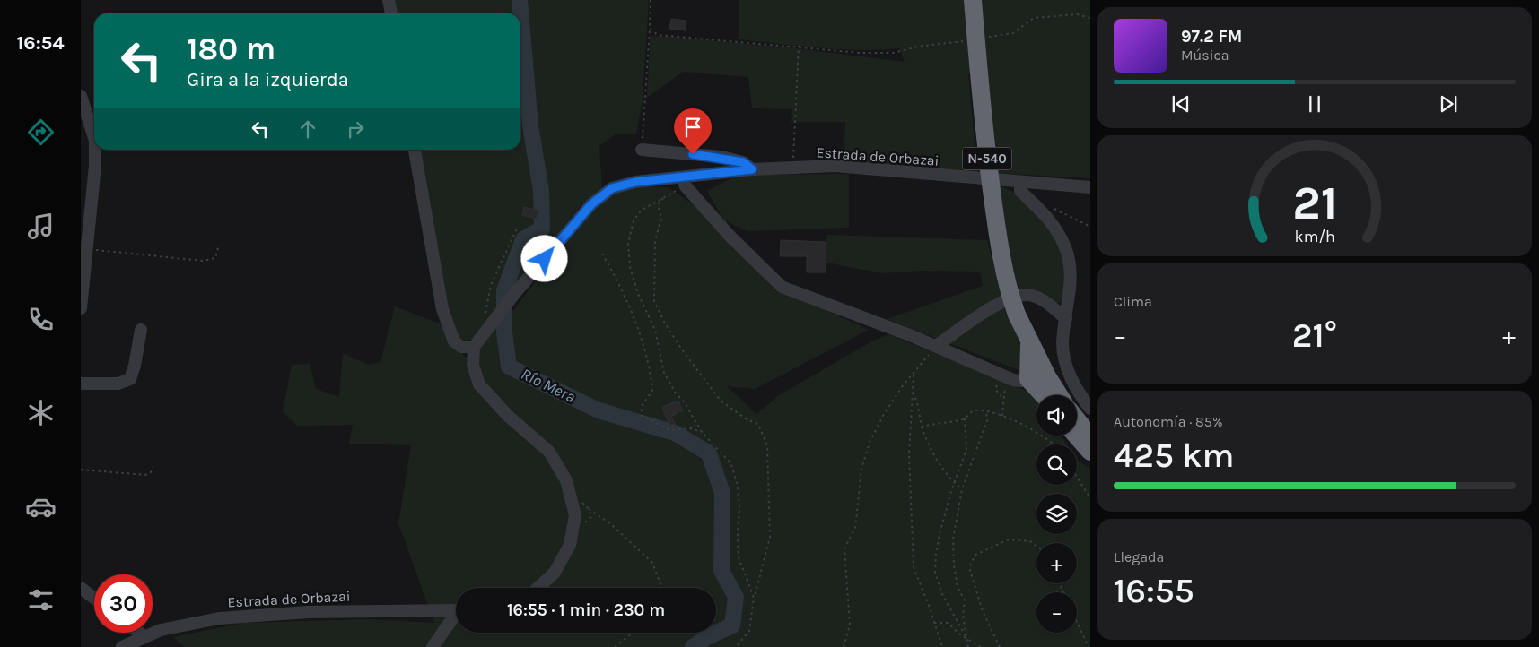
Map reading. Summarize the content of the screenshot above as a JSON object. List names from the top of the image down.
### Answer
{
  "streets": {
    "highway": ["N-540"],
    "street": ["Estrada de Orbazai"]
  },
  "water": ["Río Mera"],
  "page": {
    "tabs": "16:54",
    "turn": ["180 m", "Gira a la izquierda"],
    "song": ["97.2 FM", "Música"],
    "tile": [
      "Clima",
      ["Autonomía · 85%", "425 km"],
      ["Llegada", "16:55"]
    ],
    "heat": ["−", "21°", "+"],
    "map_buttons": ["+", "−"],
    "limit": "30",
    "trip": "16:55 · 1 min · 230 m",
    "gauge": ["21", "km/h"]
  }
}
